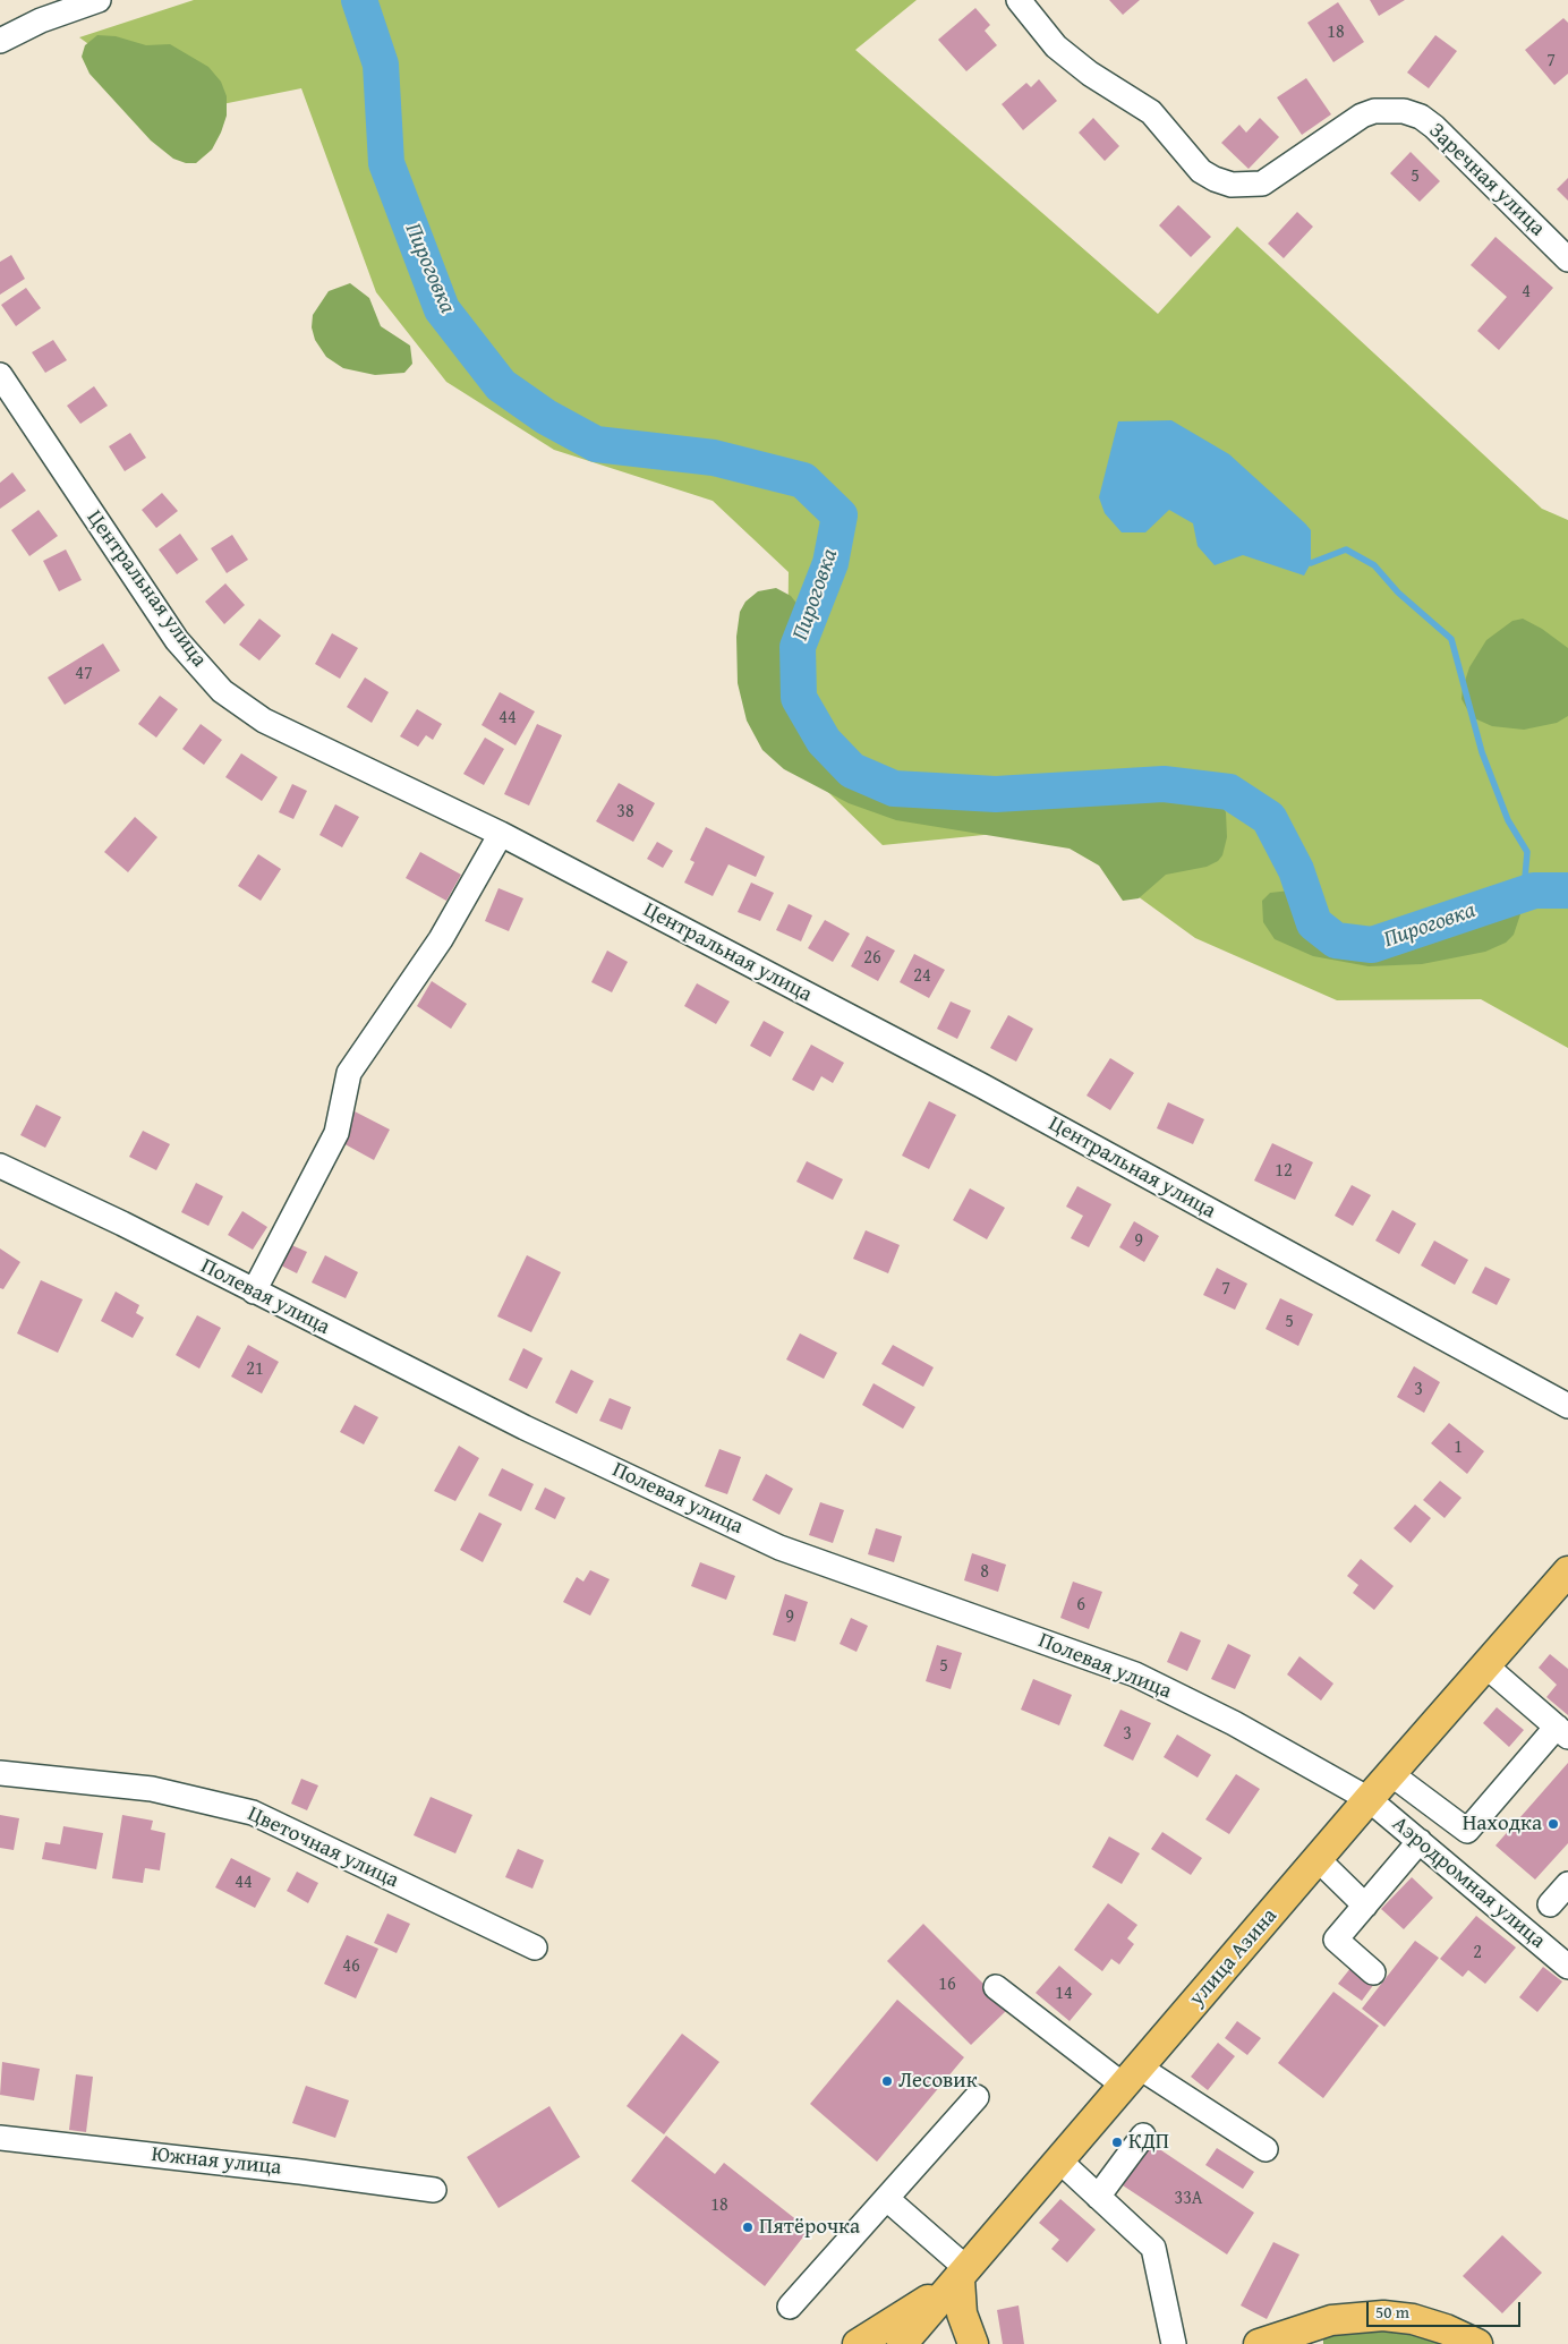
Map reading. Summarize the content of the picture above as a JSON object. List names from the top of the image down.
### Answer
{
  "streets": {
    "main road": ["улица Азина"],
    "street": [
      "Заречная улица",
      "Центральная улица",
      "Полевая улица",
      "Цветочная улица",
      "Аэродромная улица",
      "Южная улица"
    ]
  },
  "crossings": [
    ["Полевая улица", "Аэродромная улица"],
    ["Полевая улица", "улица Азина"],
    ["Аэродромная улица", "улица Азина"]
  ],
  "water": ["Пироговка"],
  "places": [
    "Находка",
    "Лесовик",
    "КДП",
    "Пятёрочка"
  ],
  "house_numbers": [
    "18",
    "7",
    "5",
    "4",
    "47",
    "44",
    "38",
    "26",
    "24",
    "12",
    "9",
    "7",
    "5",
    "21",
    "3",
    "1",
    "8",
    "6",
    "9",
    "5",
    "3",
    "44",
    "2",
    "46",
    "16",
    "14",
    "33А",
    "18"
  ],
  "scale_bar": "50 m"
}
